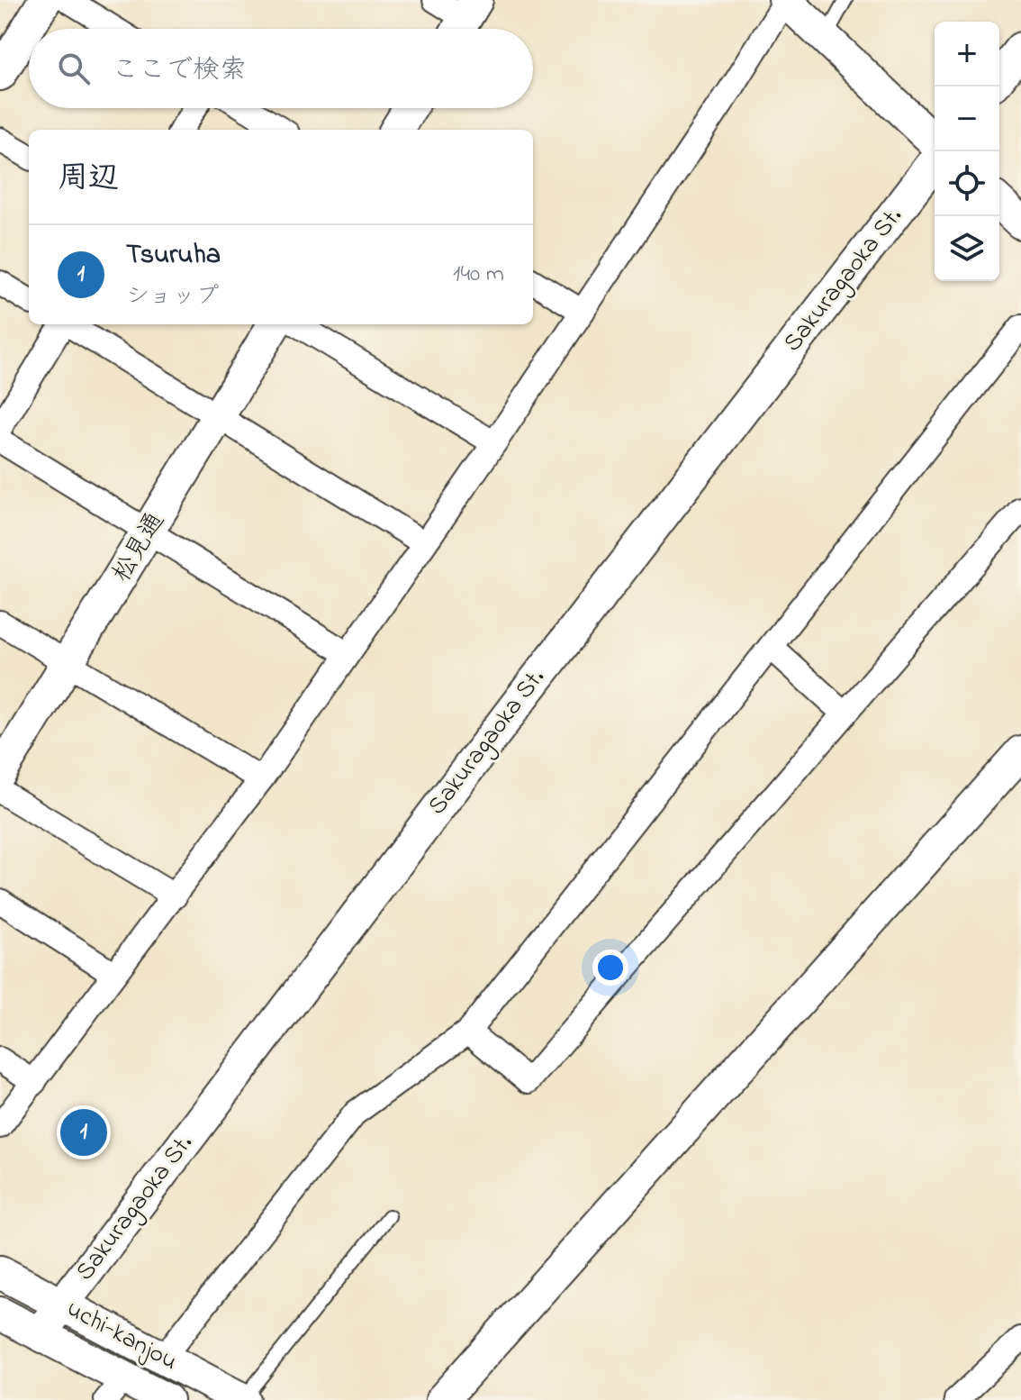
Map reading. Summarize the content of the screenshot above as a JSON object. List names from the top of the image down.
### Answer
{
  "streets": {
    "street": ["Sakuragaoka St.", "松見通", "uchi-kanjou"]
  },
  "crossings": [
    ["Sakuragaoka St.", "uchi-kanjou"]
  ],
  "page": {
    "map_buttons": ["+", "−"],
    "search": "ここで検索",
    "heading": "周辺",
    "list": [
      {
        "mark": "1",
        "name": "Tsuruha",
        "note": "ショップ",
        "value": "140 m"
      }
    ],
    "pins": "1"
  }
}
